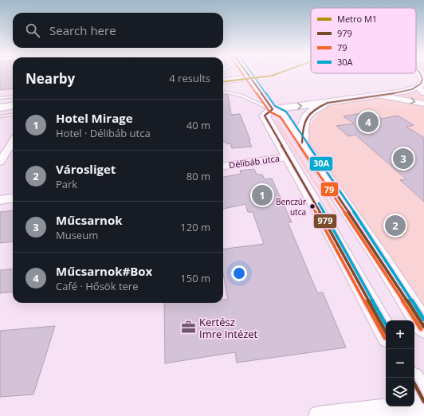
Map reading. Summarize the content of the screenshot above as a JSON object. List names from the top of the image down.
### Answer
{
  "streets": {
    "street": ["Délibáb utca"]
  },
  "places": {
    "other": ["Benczúr utca"],
    "office": ["Kertész Imre Intézet"]
  },
  "lines": [
    "metro line M1",
    "transit line 979",
    "transit line 79",
    "transit line 30A"
  ],
  "legend": [
    "Metro M1",
    "979",
    "79",
    "30A"
  ],
  "page": {
    "search": "Search here",
    "heading": ["Nearby", "4 results"],
    "list": [
      {
        "mark": "1",
        "name": "Hotel Mirage",
        "note": "Hotel · Délibáb utca",
        "value": "40 m"
      },
      {
        "mark": "2",
        "name": "Városliget",
        "note": "Park",
        "value": "80 m"
      },
      {
        "mark": "3",
        "name": "Műcsarnok",
        "note": "Museum",
        "value": "120 m"
      },
      {
        "mark": "4",
        "name": "Műcsarnok#Box",
        "note": "Café · Hősök tere",
        "value": "150 m"
      }
    ],
    "pins": [
      "4",
      "3",
      "1",
      "2"
    ],
    "map_buttons": ["+", "−"]
  }
}
